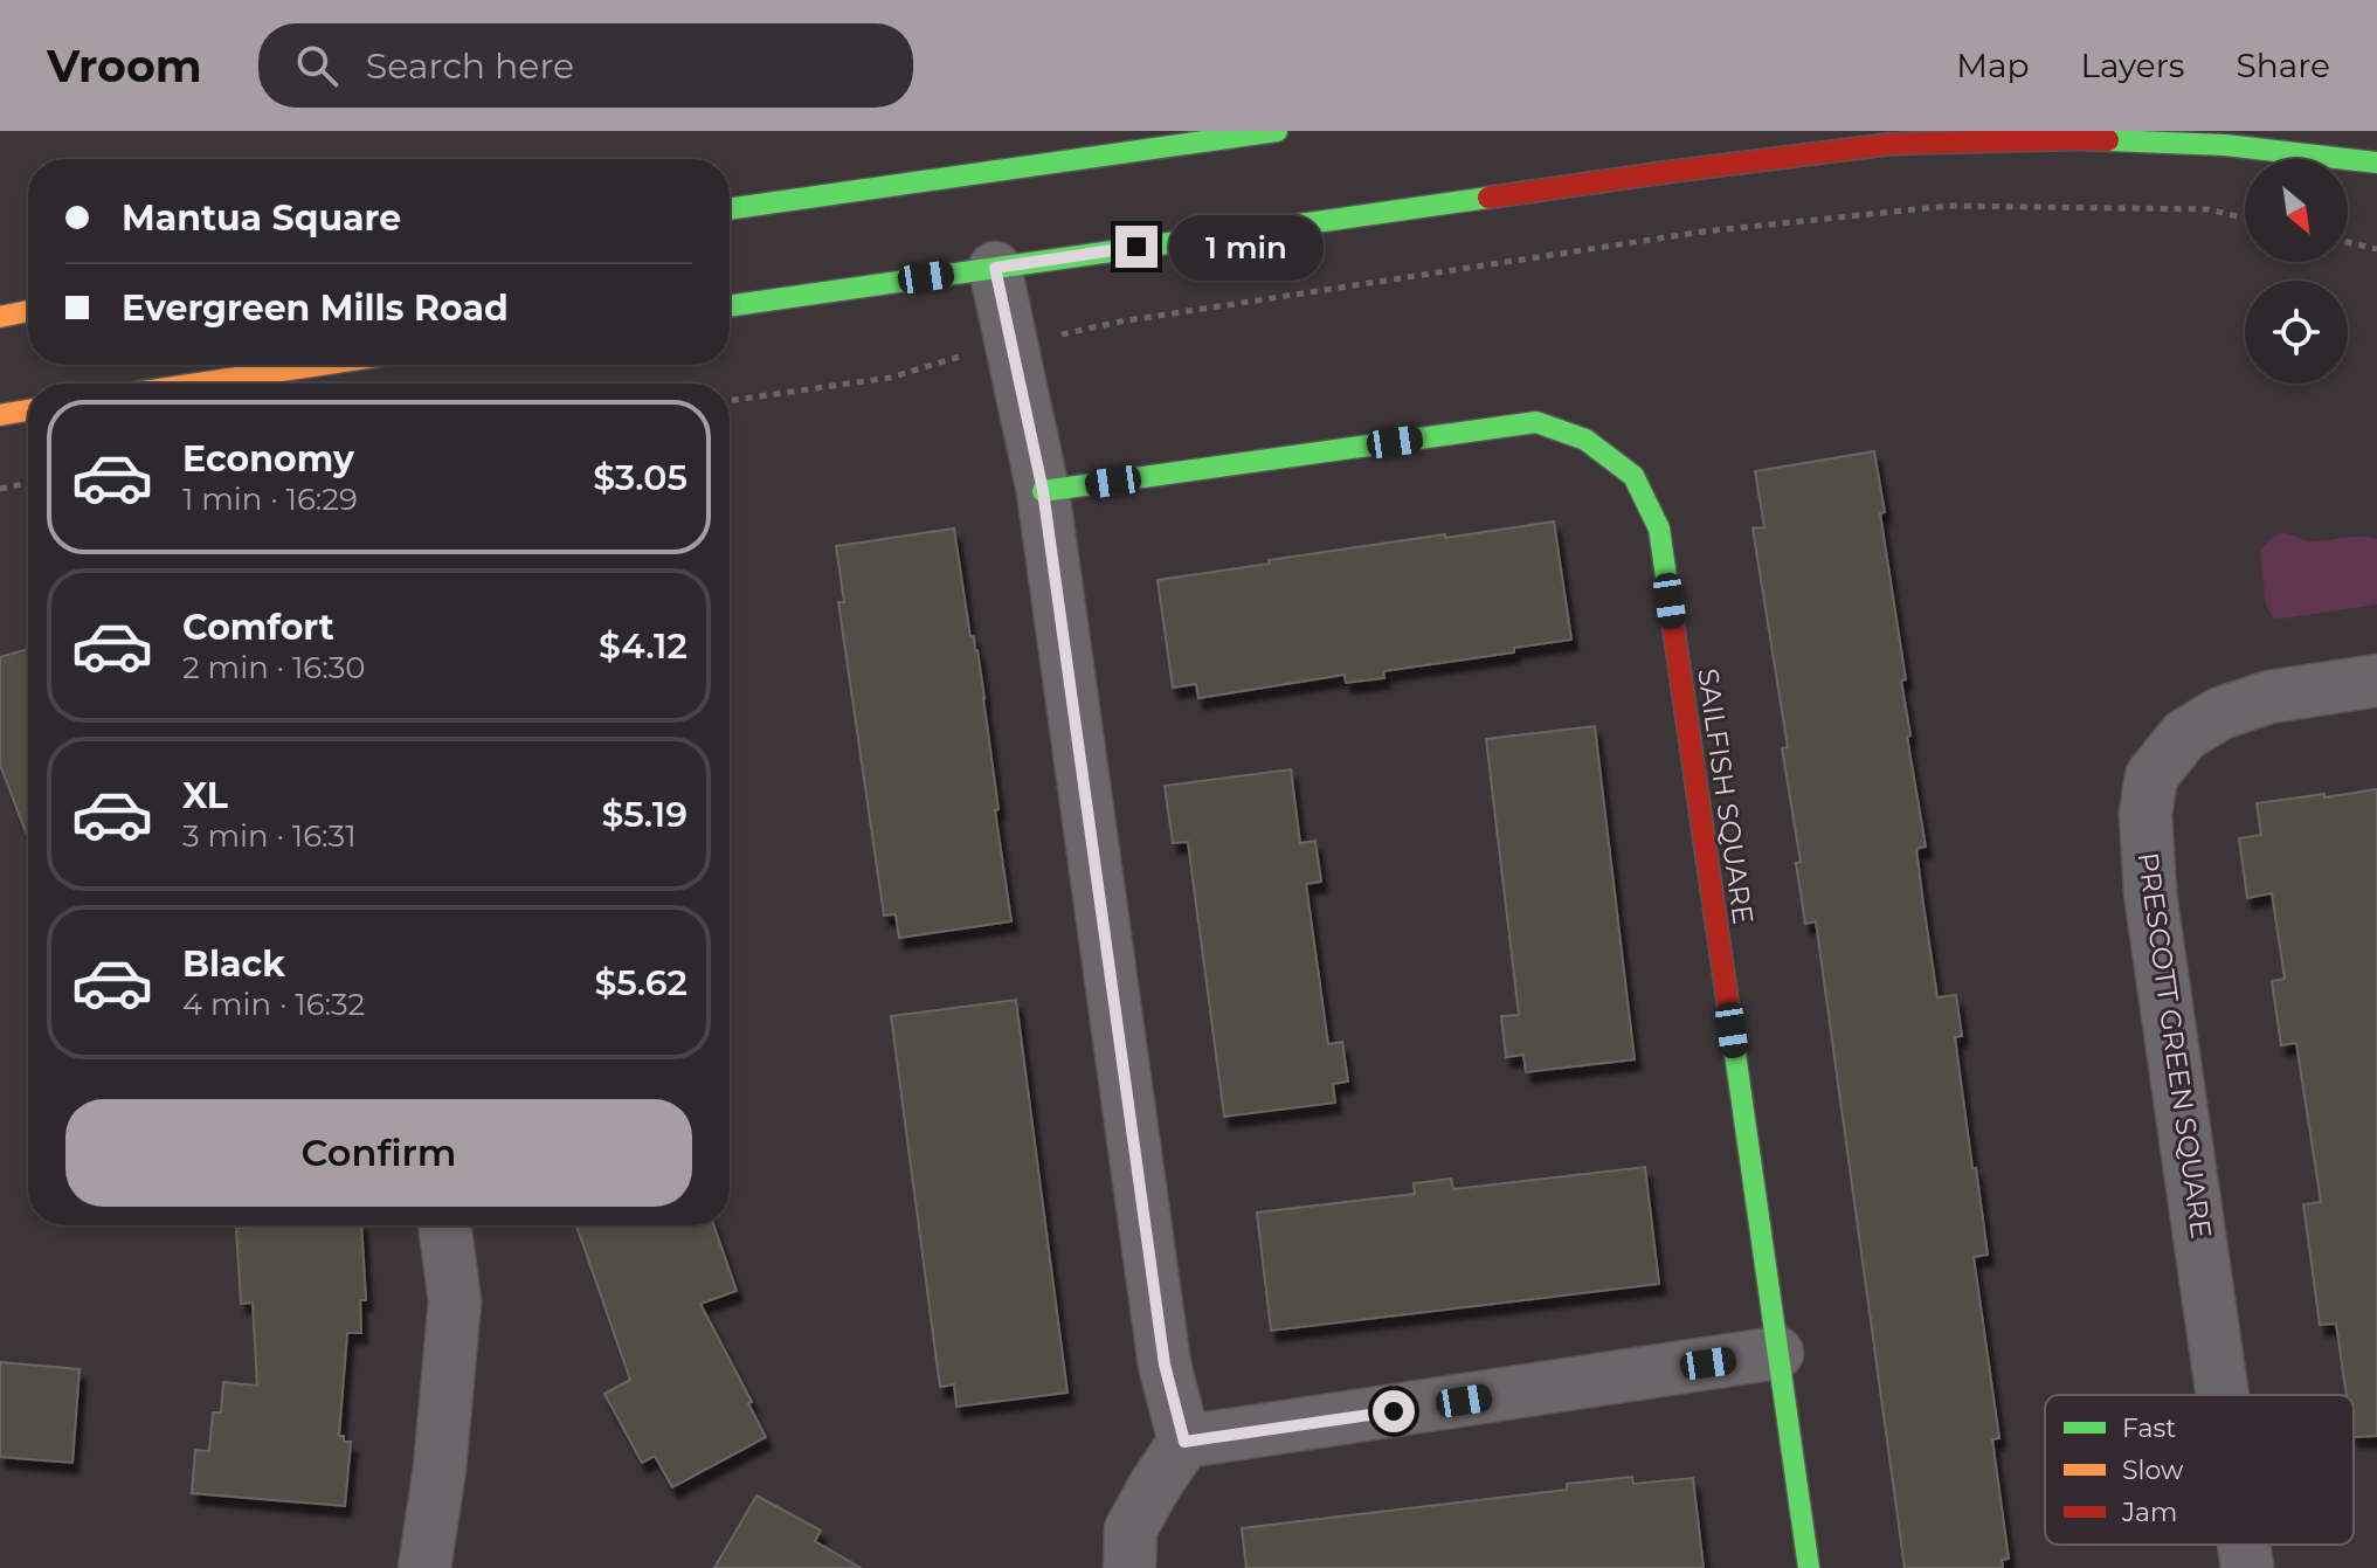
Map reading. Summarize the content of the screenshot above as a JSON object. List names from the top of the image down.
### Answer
{
  "streets": {
    "main road": ["SAILFISH SQUARE"],
    "street": ["PRESCOTT GREEN SQUARE"]
  },
  "legend": ["Fast", "Slow", "Jam"],
  "north": "bottom right",
  "page": {
    "header": "Vroom",
    "search": "Search here",
    "nav": ["Map", "Layers", "Share"],
    "banner": ["Mantua Square", "Evergreen Mills Road"],
    "bubble": "1 min",
    "list": [
      {
        "name": "Economy",
        "note": "1 min · 16:29",
        "value": "$3.05"
      },
      {
        "name": "Comfort",
        "note": "2 min · 16:30",
        "value": "$4.12"
      },
      {
        "name": "XL",
        "note": "3 min · 16:31",
        "value": "$5.19"
      },
      {
        "name": "Black",
        "note": "4 min · 16:32",
        "value": "$5.62"
      }
    ],
    "buttons": "Confirm"
  }
}
